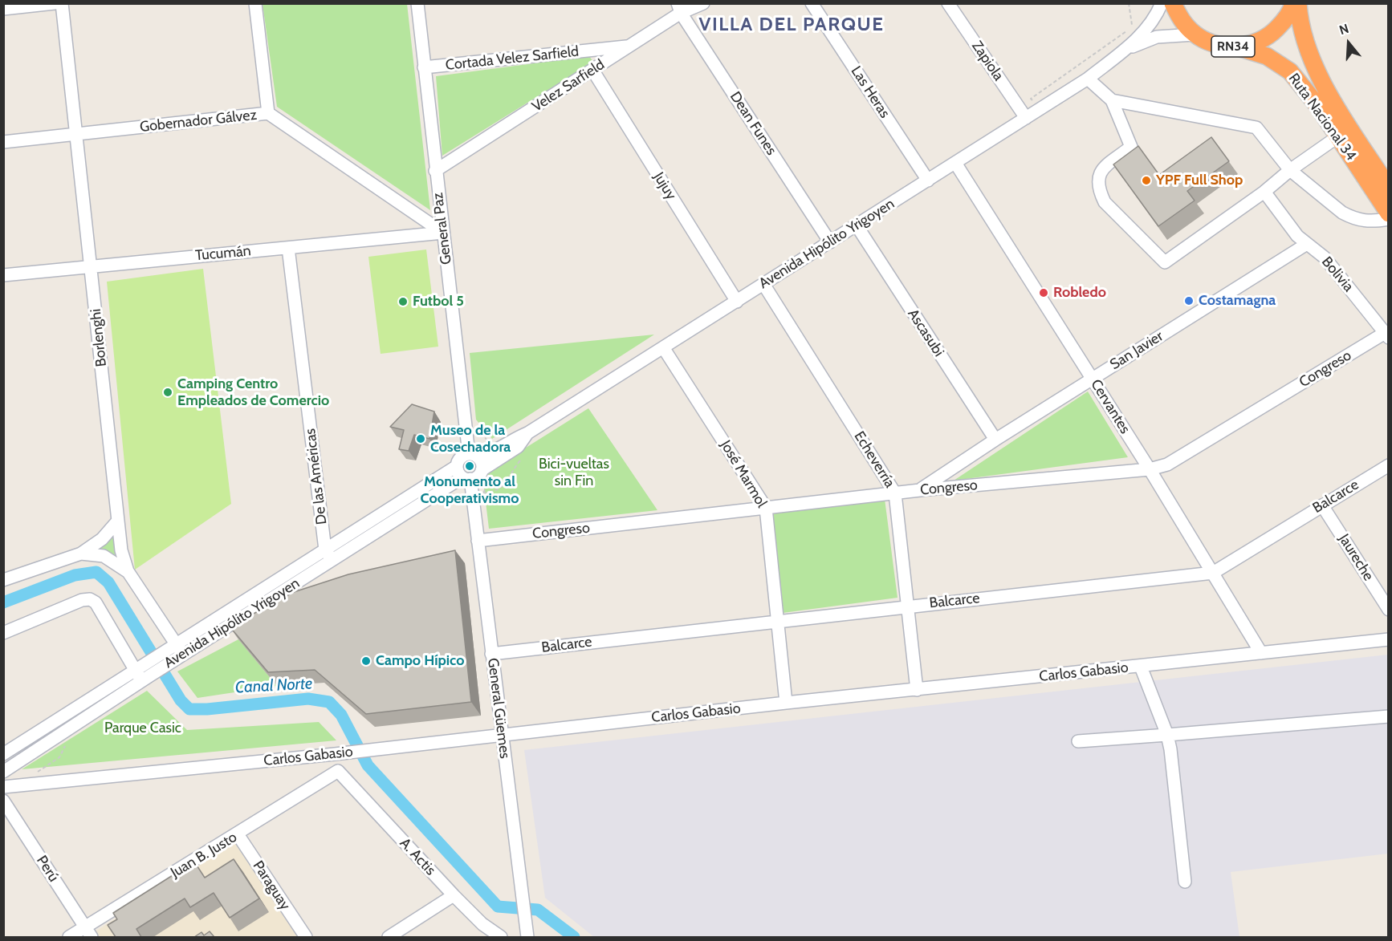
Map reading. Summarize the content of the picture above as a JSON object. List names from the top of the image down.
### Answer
{
  "streets": {
    "highway": ["RN34", "Ruta Nacional 34"],
    "street": [
      "Cortada Velez Sarfield",
      "Zapiola",
      "Velez Sarfield",
      "Las Heras",
      "Gobernador Gálvez",
      "Dean Funes",
      "Jujuy",
      "General Paz",
      "Avenida Hipólito Yrigoyen",
      "Tucumán",
      "Bolivia",
      "Ascasubi",
      "Borlenghi",
      "San Javier",
      "Congreso",
      "Cervantes",
      "Echeverría",
      "José Marmol",
      "De las Américas",
      "Balcarce",
      "Jaureche",
      "Carlos Gabasio",
      "General Güemes",
      "Juan B. Justo",
      "A. Actis",
      "Perú",
      "Paraguay"
    ]
  },
  "crossings": [
    ["Cortada Velez Sarfield", "Velez Sarfield"],
    ["Cortada Velez Sarfield", "General Paz"],
    ["Zapiola", "Avenida Hipólito Yrigoyen"],
    ["Velez Sarfield", "Dean Funes"],
    ["Velez Sarfield", "Jujuy"],
    ["Velez Sarfield", "General Paz"],
    ["Las Heras", "Avenida Hipólito Yrigoyen"],
    ["Ruta Nacional 34", "Avenida Hipólito Yrigoyen"],
    ["Gobernador Gálvez", "General Paz"],
    ["Gobernador Gálvez", "Tucumán"],
    ["Gobernador Gálvez", "Borlenghi"],
    ["Dean Funes", "Avenida Hipólito Yrigoyen"],
    ["Jujuy", "Avenida Hipólito Yrigoyen"],
    ["General Paz", "Avenida Hipólito Yrigoyen"],
    ["General Paz", "Tucumán"],
    ["General Paz", "General Güemes"],
    ["Avenida Hipólito Yrigoyen", "Ascasubi"],
    ["Avenida Hipólito Yrigoyen", "Borlenghi"],
    ["Avenida Hipólito Yrigoyen", "Cervantes"],
    ["Avenida Hipólito Yrigoyen", "Echeverría"],
    ["Avenida Hipólito Yrigoyen", "José Marmol"],
    ["Avenida Hipólito Yrigoyen", "De las Américas"],
    ["Avenida Hipólito Yrigoyen", "General Güemes"],
    ["Tucumán", "Borlenghi"],
    ["Tucumán", "De las Américas"],
    ["Bolivia", "San Javier"],
    ["Bolivia", "Congreso"],
    ["Ascasubi", "San Javier"],
    ["San Javier", "Congreso"],
    ["San Javier", "Cervantes"],
    ["Congreso", "Cervantes"],
    ["Congreso", "Echeverría"],
    ["Congreso", "José Marmol"],
    ["Congreso", "General Güemes"],
    ["Cervantes", "Balcarce"],
    ["Cervantes", "Carlos Gabasio"],
    ["Echeverría", "Balcarce"],
    ["Echeverría", "Carlos Gabasio"],
    ["José Marmol", "Balcarce"],
    ["José Marmol", "Carlos Gabasio"],
    ["Balcarce", "Jaureche"],
    ["Balcarce", "General Güemes"],
    ["Carlos Gabasio", "General Güemes"],
    ["Juan B. Justo", "A. Actis"],
    ["Juan B. Justo", "Perú"],
    ["Juan B. Justo", "Paraguay"]
  ],
  "districts": ["VILLA DEL PARQUE"],
  "water": ["Canal Norte"],
  "parks": ["Bici-vueltas sin Fin", "Parque Casic"],
  "places": [
    "YPF Full Shop",
    "Robledo",
    "Costamagna",
    "Futbol 5",
    "Camping Centro Empleados de Comercio",
    "Museo de la Cosechadora",
    "Monumento al Cooperativismo",
    "Campo Hípico"
  ],
  "north": "top"
}
